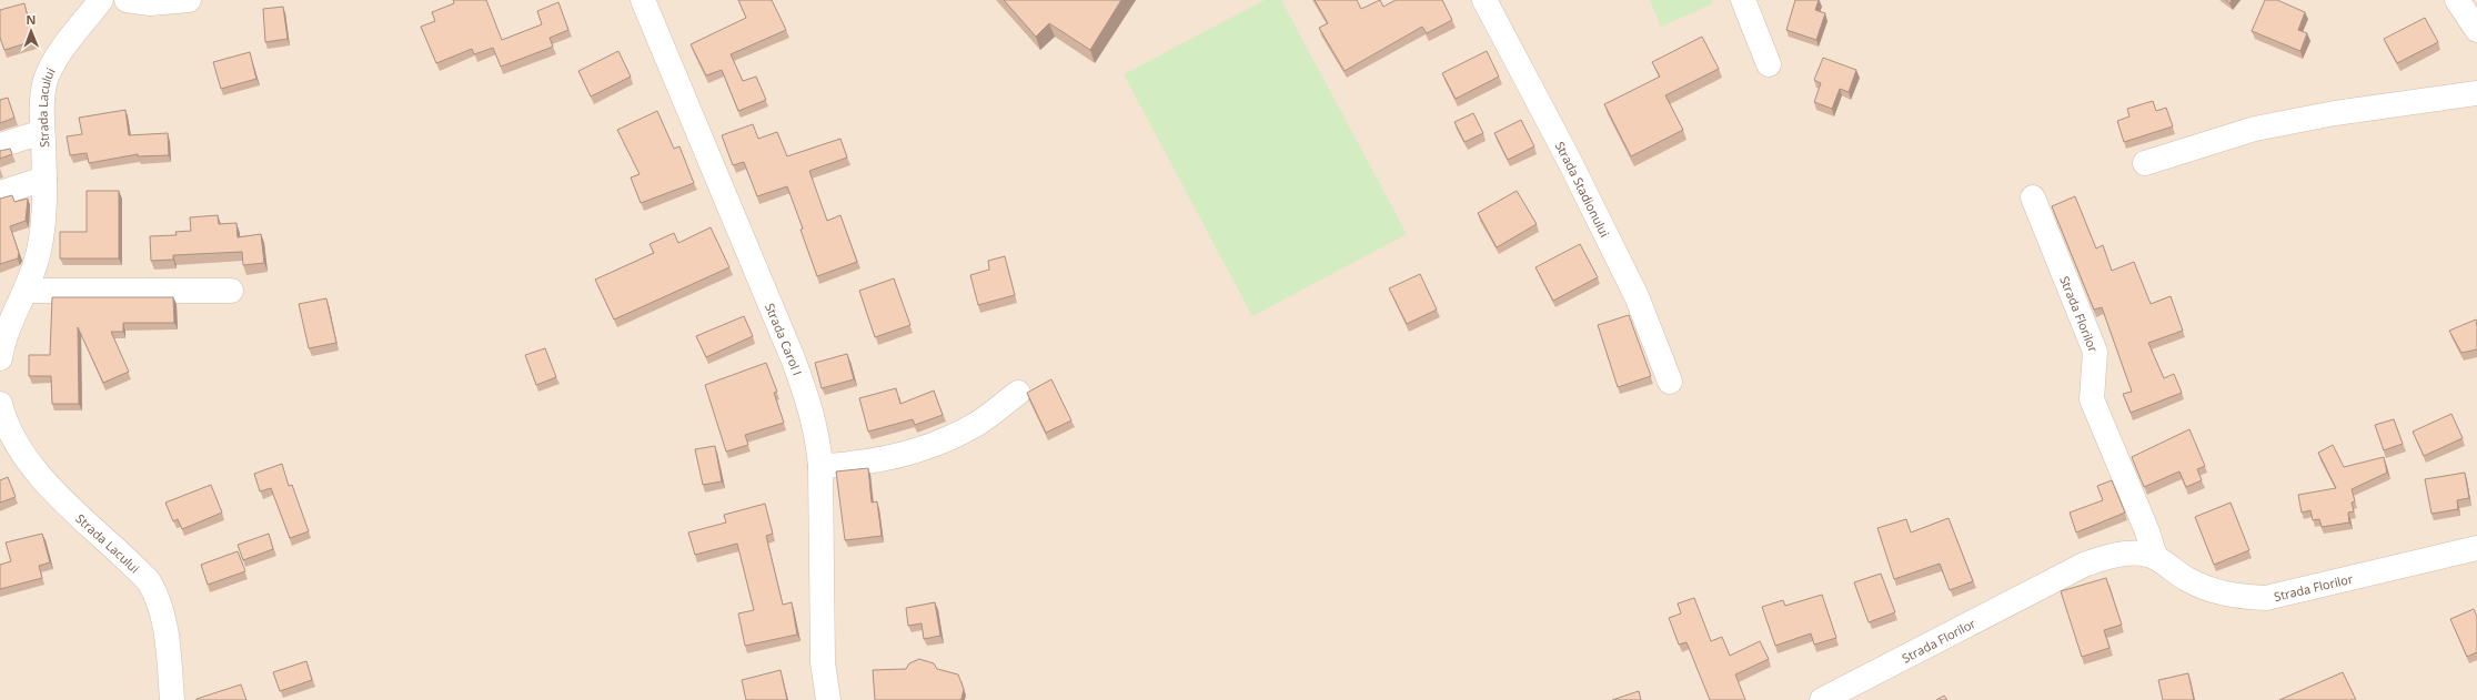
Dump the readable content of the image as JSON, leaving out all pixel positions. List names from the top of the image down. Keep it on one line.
{"streets":{"street":["Strada Lacului","Strada Stadionului","Strada Florilor","Strada Carol I"]},"north":"top"}
